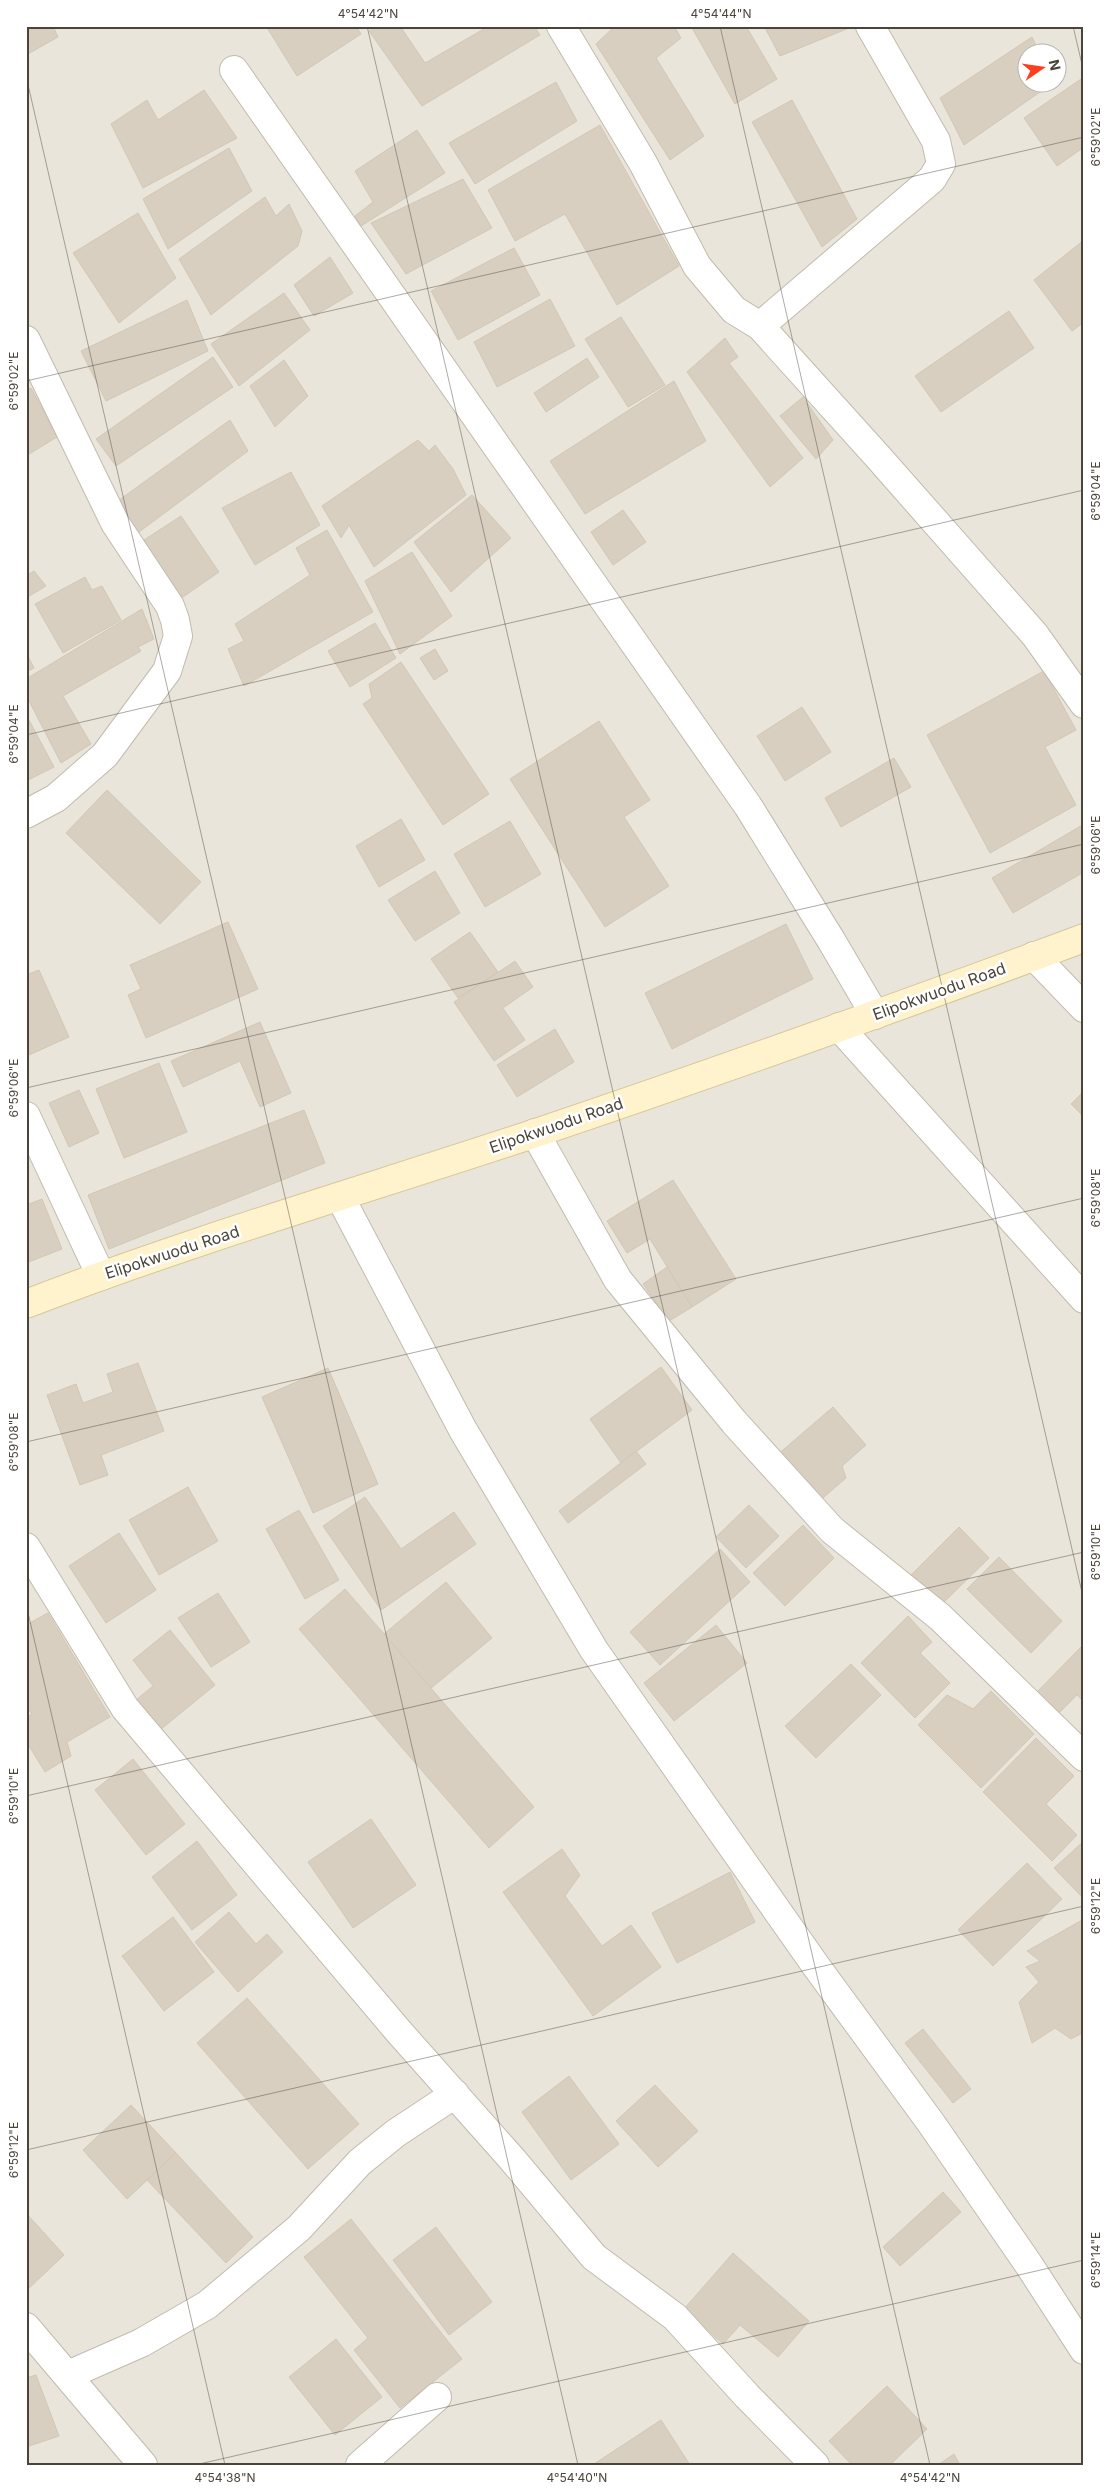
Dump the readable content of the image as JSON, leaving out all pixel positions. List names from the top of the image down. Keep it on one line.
{"streets":{"street":["Elipokwuodu Road"]},"north":"right","coordinates":["4°54'42\"N","4°54'44\"N","6°59'02\"E","6°59'04\"E","6°59'06\"E","6°59'08\"E","6°59'10\"E","6°59'12\"E","6°59'14\"E","4°54'38\"N","4°54'40\"N"]}
